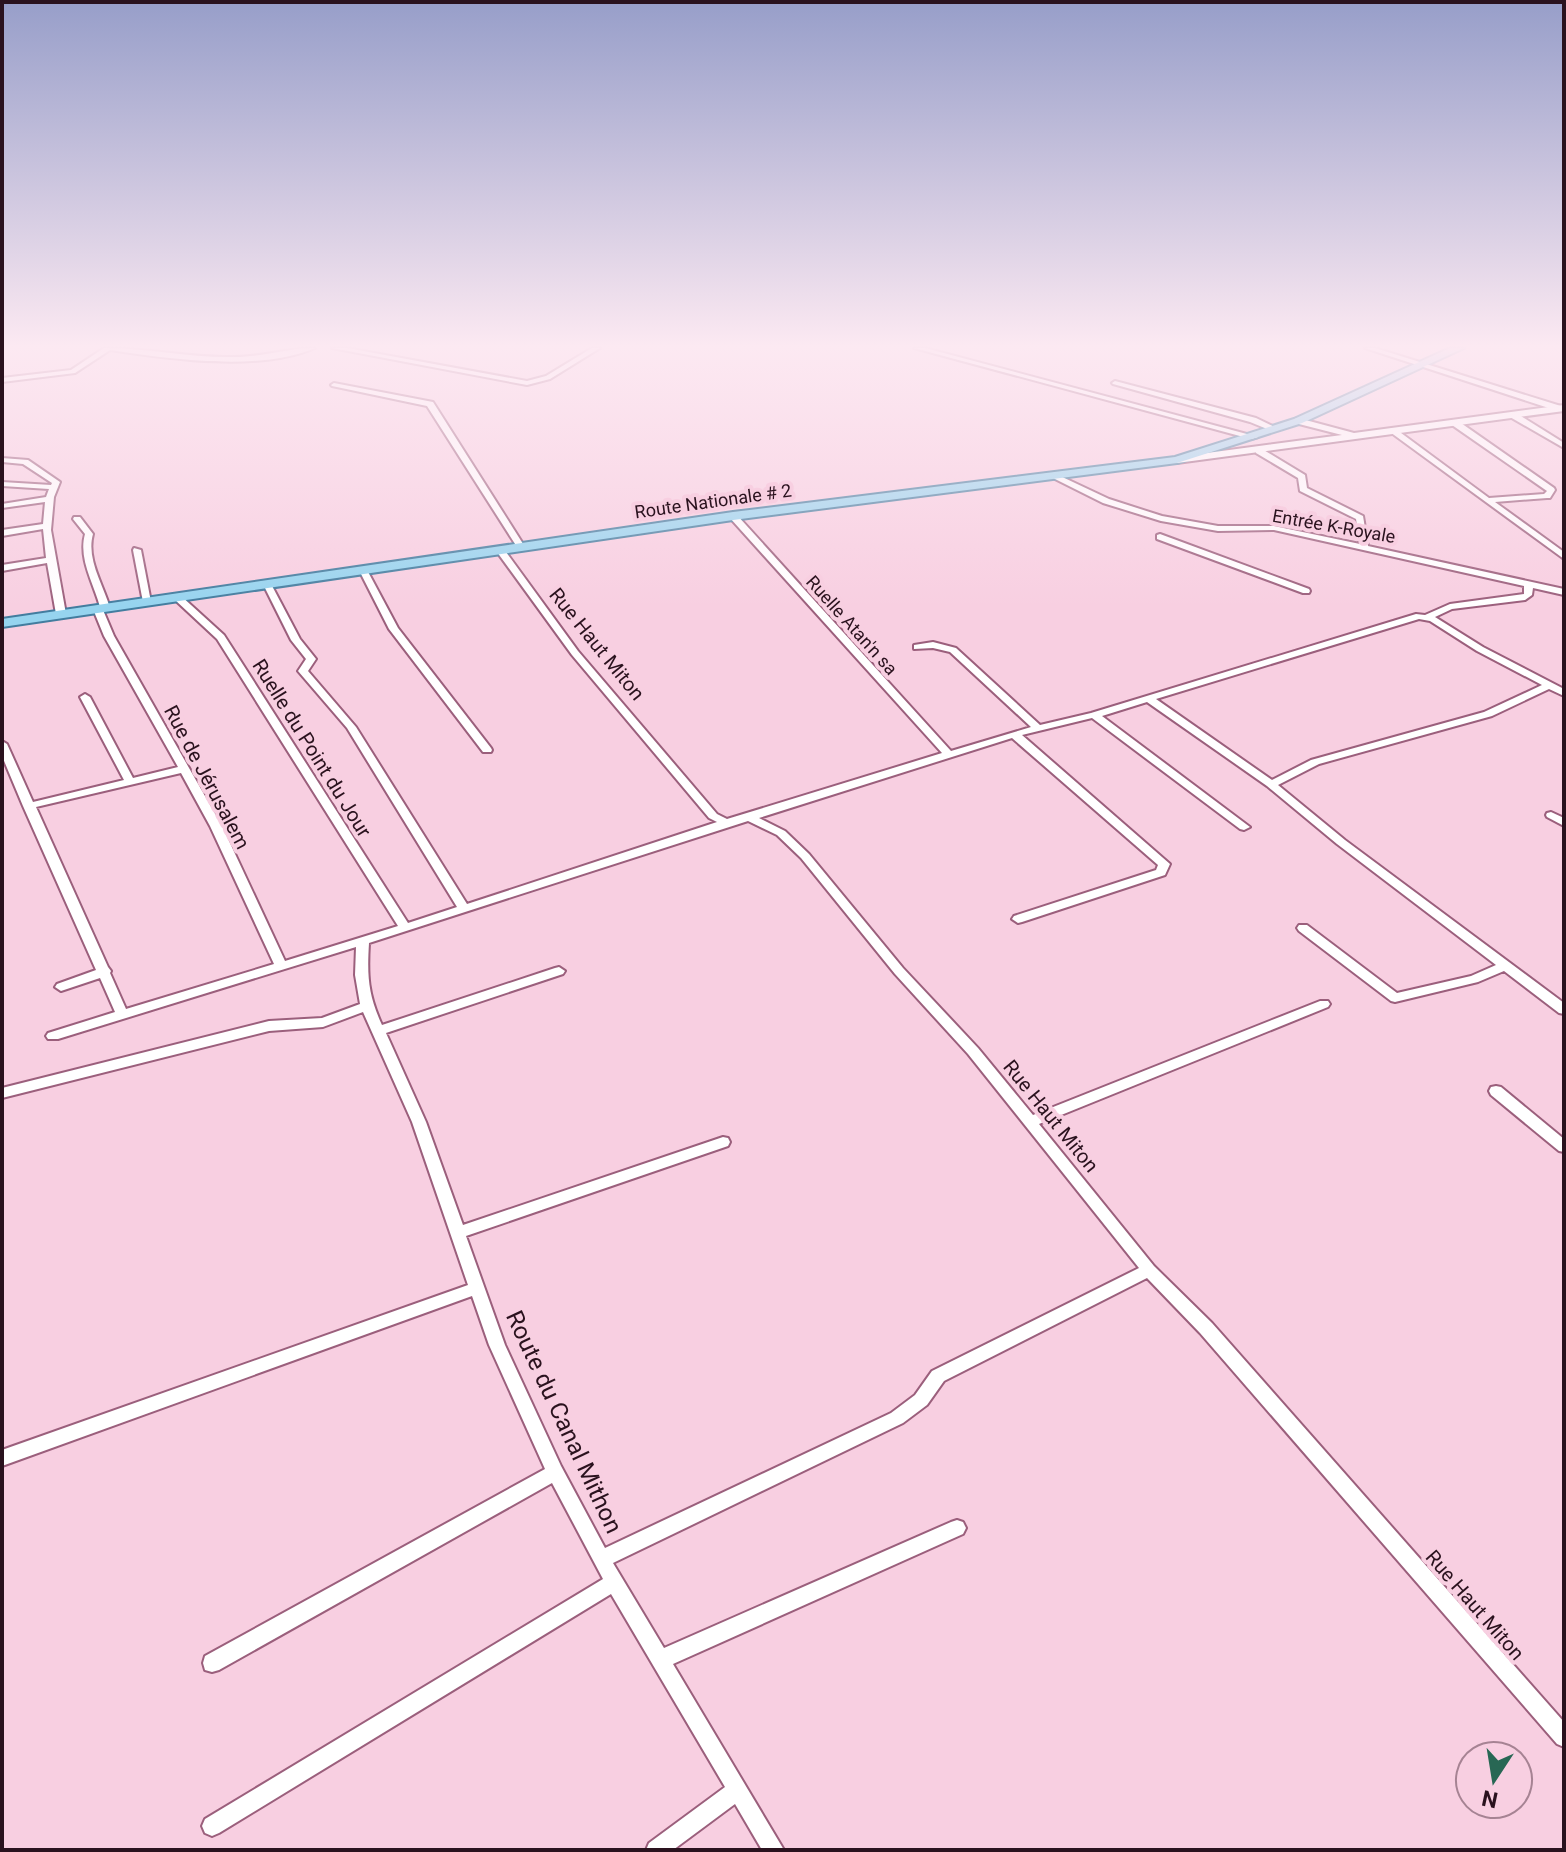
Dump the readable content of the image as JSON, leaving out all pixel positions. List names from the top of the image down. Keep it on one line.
{"streets":{"main road":["Route Nationale # 2"],"street":["Entrée K-Royale","Ruelle Atan'n sa","Rue Haut Miton","Ruelle du Point du Jour","Rue de Jérusalem","Route du Canal Mithon"]},"crossings":[["Route Nationale # 2","Entrée K-Royale"],["Route Nationale # 2","Ruelle Atan'n sa"],["Route Nationale # 2","Rue Haut Miton"],["Route Nationale # 2","Ruelle du Point du Jour"],["Route Nationale # 2","Rue de Jérusalem"]],"north":"bottom"}
